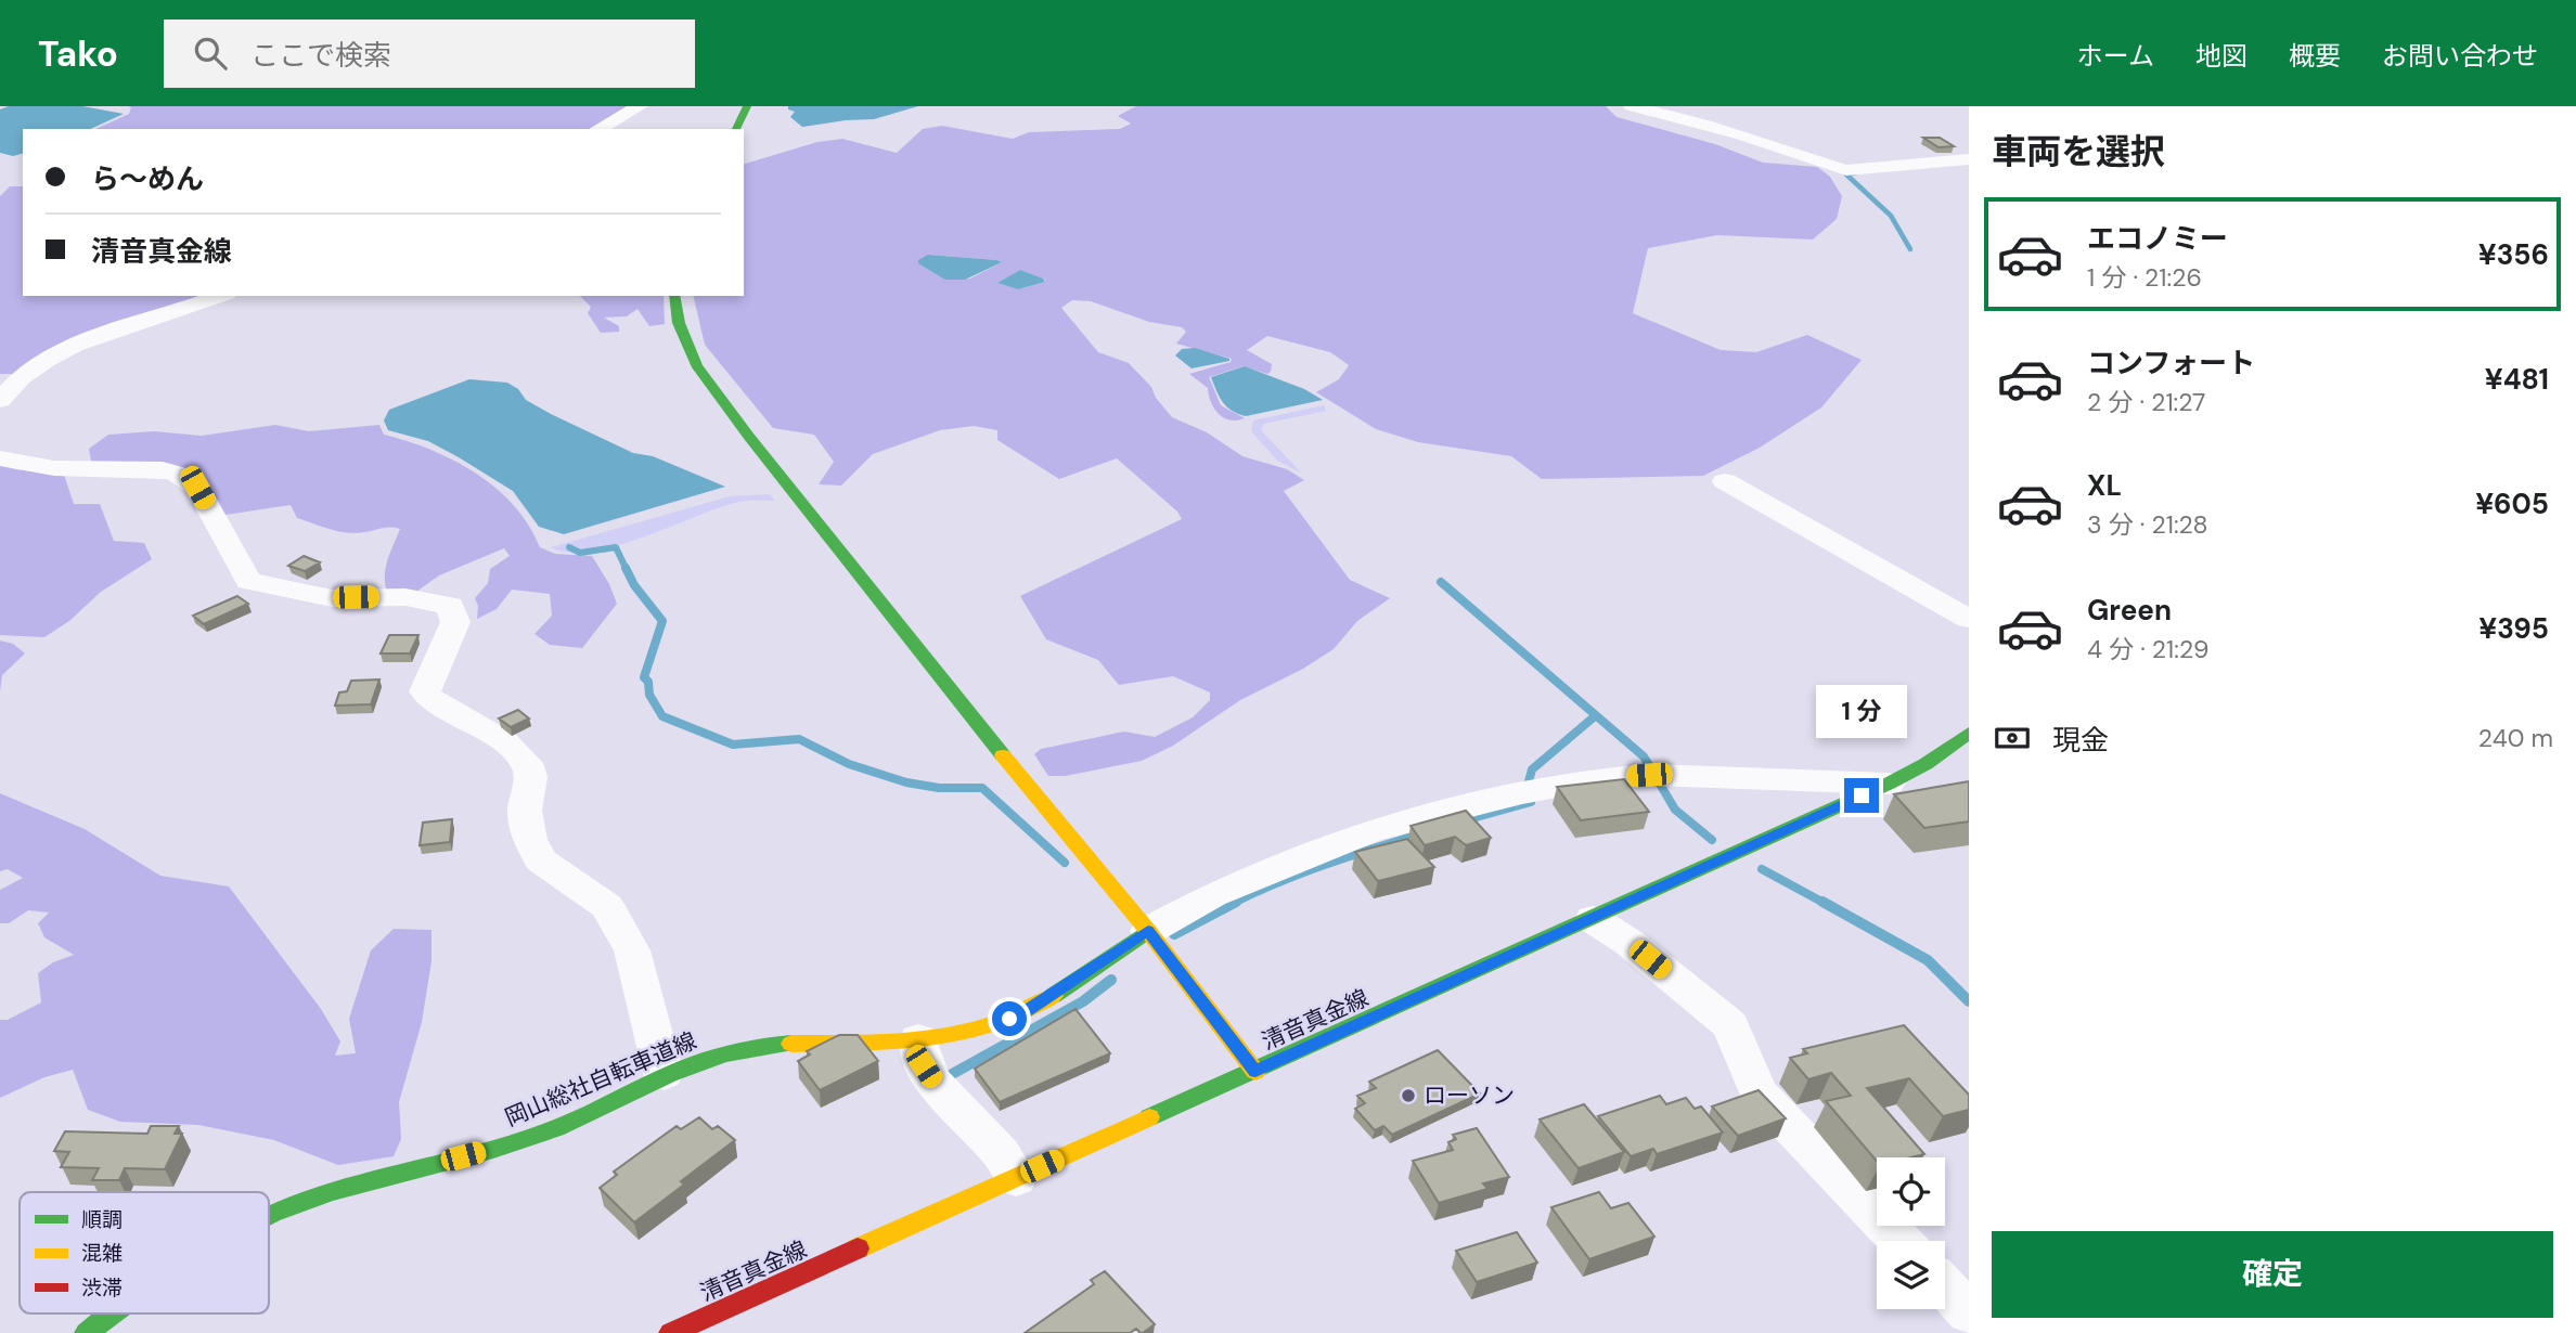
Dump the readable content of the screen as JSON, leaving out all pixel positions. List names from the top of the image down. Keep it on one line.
{"streets":{"main road":["清音真金線","岡山総社自転車道線"]},"places":["ローソン"],"legend":["順調","混雑","渋滞"],"page":{"header":"Tako","search":"ここで検索","nav":["ホーム","地図","概要","お問い合わせ"],"heading":"車両を選択","banner":["ら～めん","清音真金線"],"list":[{"name":"エコノミー","note":"1 分 · 21:26","value":"¥356"},{"name":"コンフォート","note":"2 分 · 21:27","value":"¥481"},{"name":"XL","note":"3 分 · 21:28","value":"¥605"},{"name":"Green","note":"4 分 · 21:29","value":"¥395"}],"bubble":"1 分","pay":["現金","240 m"],"buttons":"確定"}}
